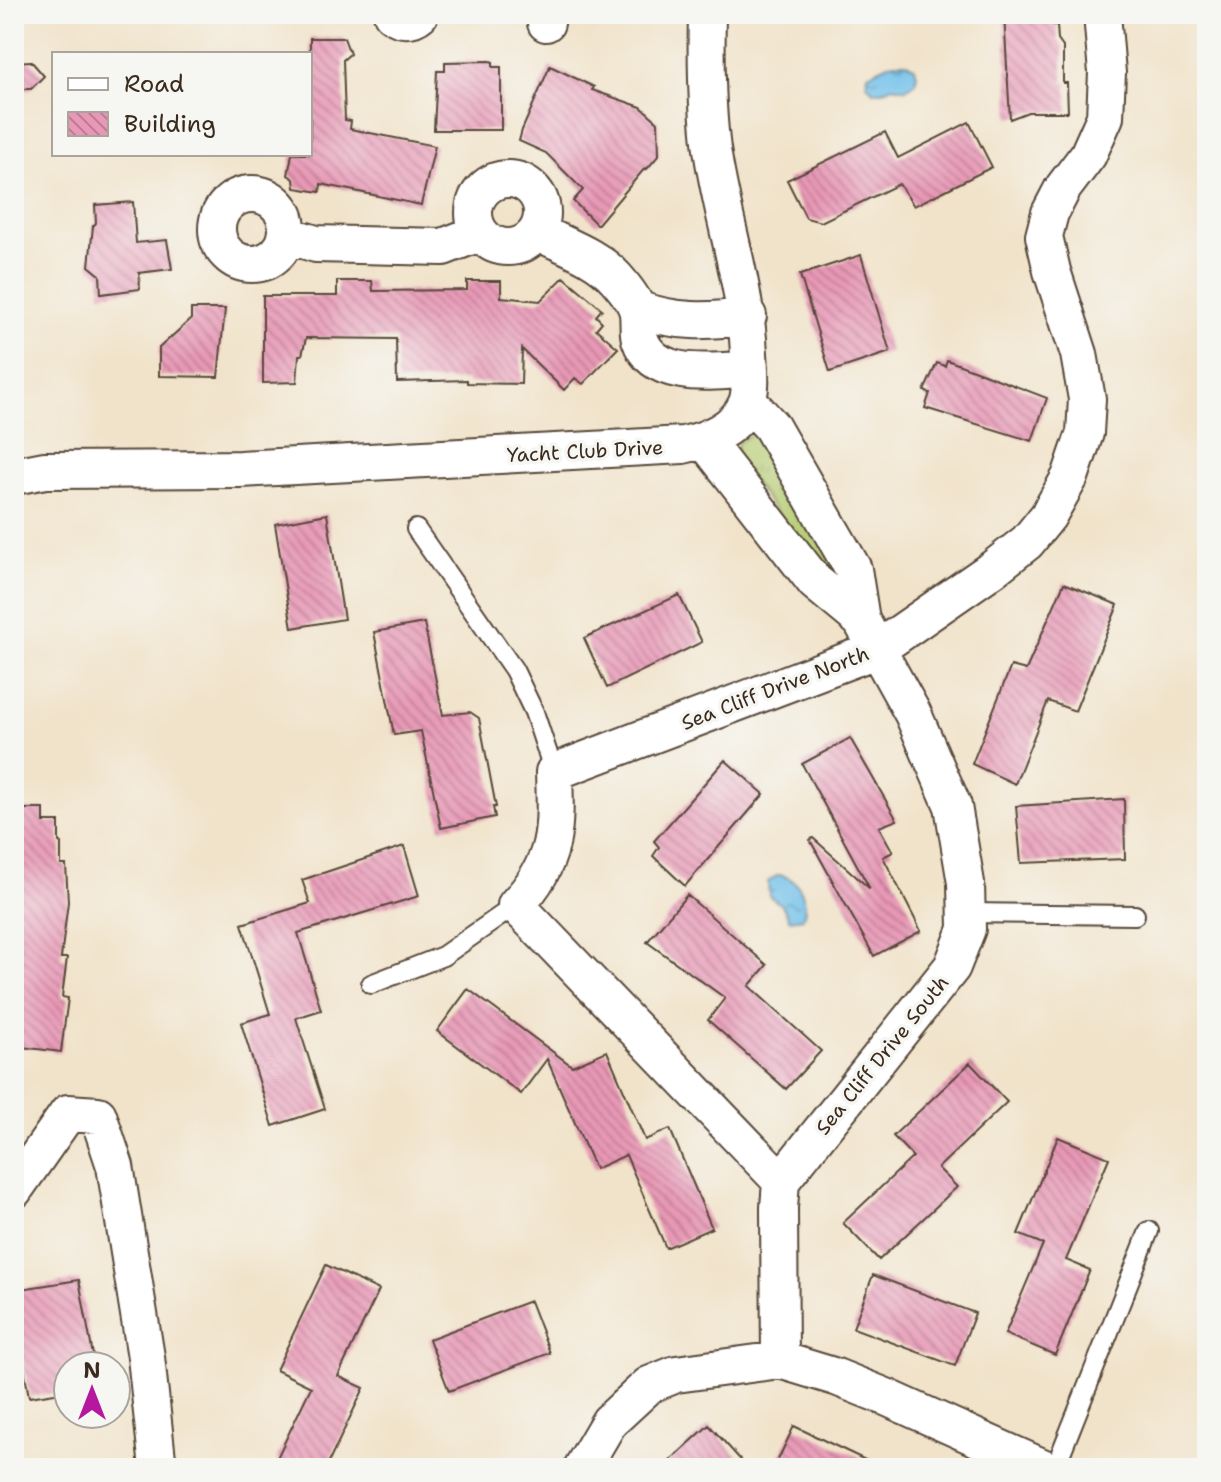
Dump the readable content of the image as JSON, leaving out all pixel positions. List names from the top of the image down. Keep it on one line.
{"streets":{"street":["Yacht Club Drive","Sea Cliff Drive North","Sea Cliff Drive South"]},"crossings":[["Yacht Club Drive","Sea Cliff Drive North"],["Sea Cliff Drive North","Sea Cliff Drive South"]],"legend":["Road","Building"],"north":"top"}
